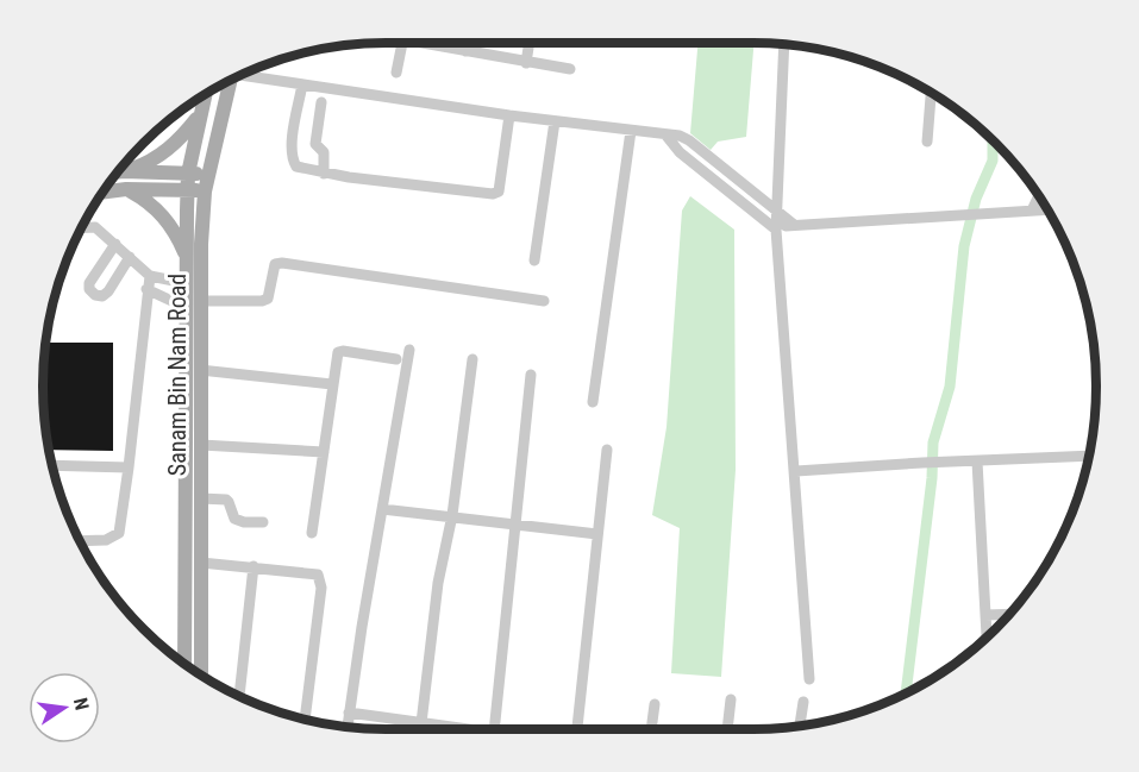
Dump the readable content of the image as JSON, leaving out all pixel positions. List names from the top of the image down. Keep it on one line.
{"streets":{"main road":["Sanam Bin Nam Road"]},"north":"right"}
